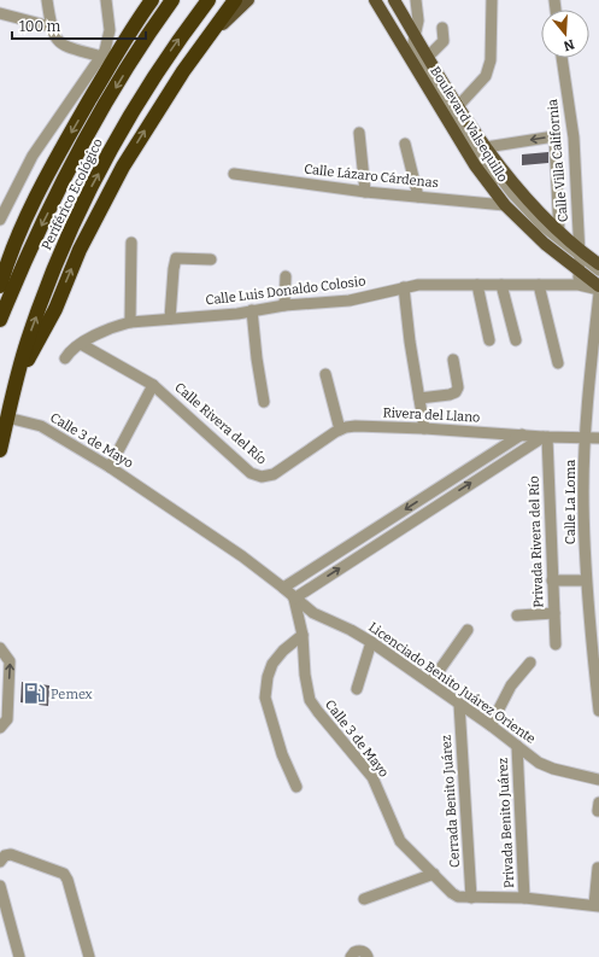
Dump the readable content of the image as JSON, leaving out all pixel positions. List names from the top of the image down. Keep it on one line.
{"streets":{"highway":["Periférico Ecológico"],"main road":["Boulevard Valsequillo"],"street":["Calle Villa California","Calle Lázaro Cárdenas","Calle Luis Donaldo Colosio","Rivera del Llano","Calle Rivera del Río","Calle 3 de Mayo","Calle La Loma","Privada Rivera del Río","Licenciado Benito Juárez Oriente","Cerrada Benito Juárez","Privada Benito Juárez"]},"crossings":[["Boulevard Valsequillo","Calle Villa California"],["Boulevard Valsequillo","Calle Lázaro Cárdenas"],["Periférico Ecológico","Calle 3 de Mayo"],["Calle Luis Donaldo Colosio","Calle Rivera del Río"],["Rivera del Llano","Calle Rivera del Río"],["Calle 3 de Mayo","Licenciado Benito Juárez Oriente"],["Calle 3 de Mayo","Cerrada Benito Juárez"],["Calle 3 de Mayo","Privada Benito Juárez"],["Licenciado Benito Juárez Oriente","Cerrada Benito Juárez"],["Licenciado Benito Juárez Oriente","Privada Benito Juárez"]],"places":{"fuel station":["Pemex"]},"scale_bar":"100 m","north":"bottom"}
